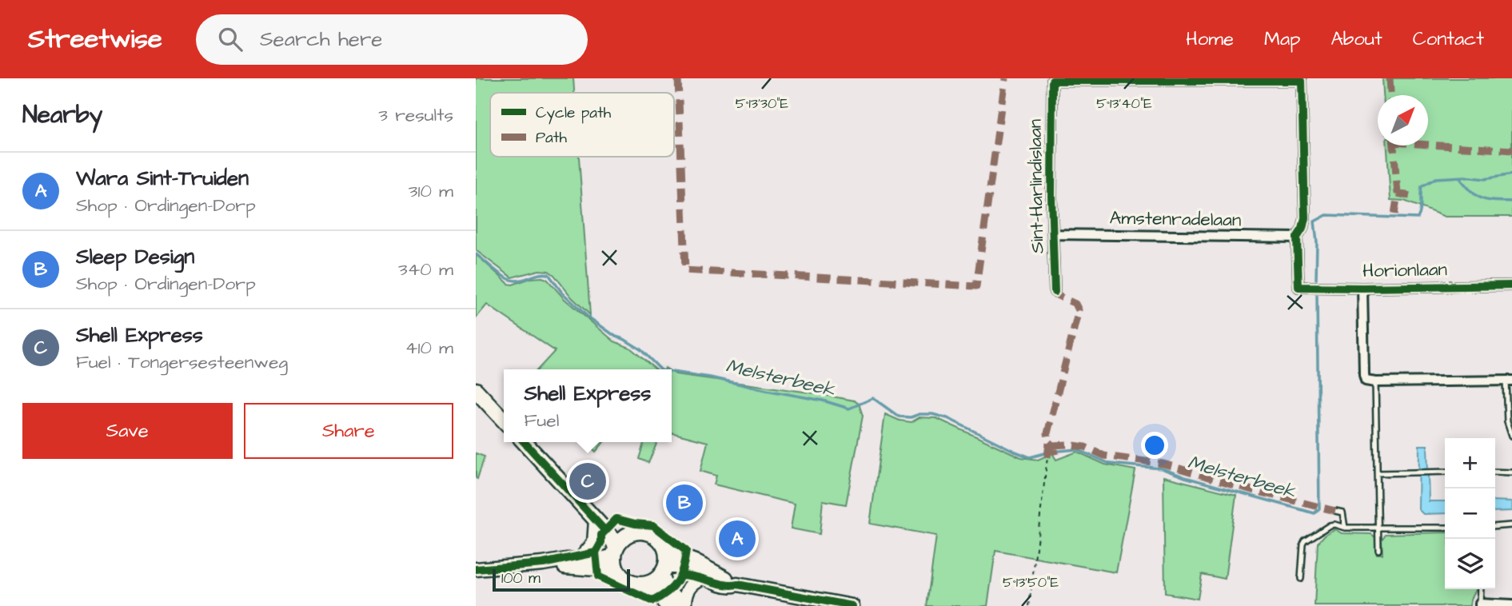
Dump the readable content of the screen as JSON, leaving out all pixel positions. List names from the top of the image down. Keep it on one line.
{"streets":{"street":["Sint-Harlindislaan","Amstenradelaan","Horionlaan"]},"crossings":[["Sint-Harlindislaan","Amstenradelaan"],["Sint-Harlindislaan","Horionlaan"],["Amstenradelaan","Horionlaan"]],"water":["Melsterbeek"],"legend":["Cycle path","Path"],"scale_bar":"100 m","north":"top right","page":{"header":"Streetwise","search":"Search here","nav":["Home","Map","About","Contact"],"heading":["Nearby","3 results"],"list":[{"mark":"A","name":"Wara Sint-Truiden","note":"Shop · Ordingen-Dorp","value":"310 m"},{"mark":"B","name":"Sleep Design","note":"Shop · Ordingen-Dorp","value":"340 m"},{"mark":"C","name":"Shell Express","note":"Fuel · Tongersesteenweg","value":"410 m"}],"popup":["Shell Express","Fuel"],"buttons":["Save","Share"],"map_buttons":["+","−"],"pins":["C","B","A"],"scale":"100 m"},"coordinates":["5°13'30\"E","5°13'40\"E","5°13'50\"E"]}
